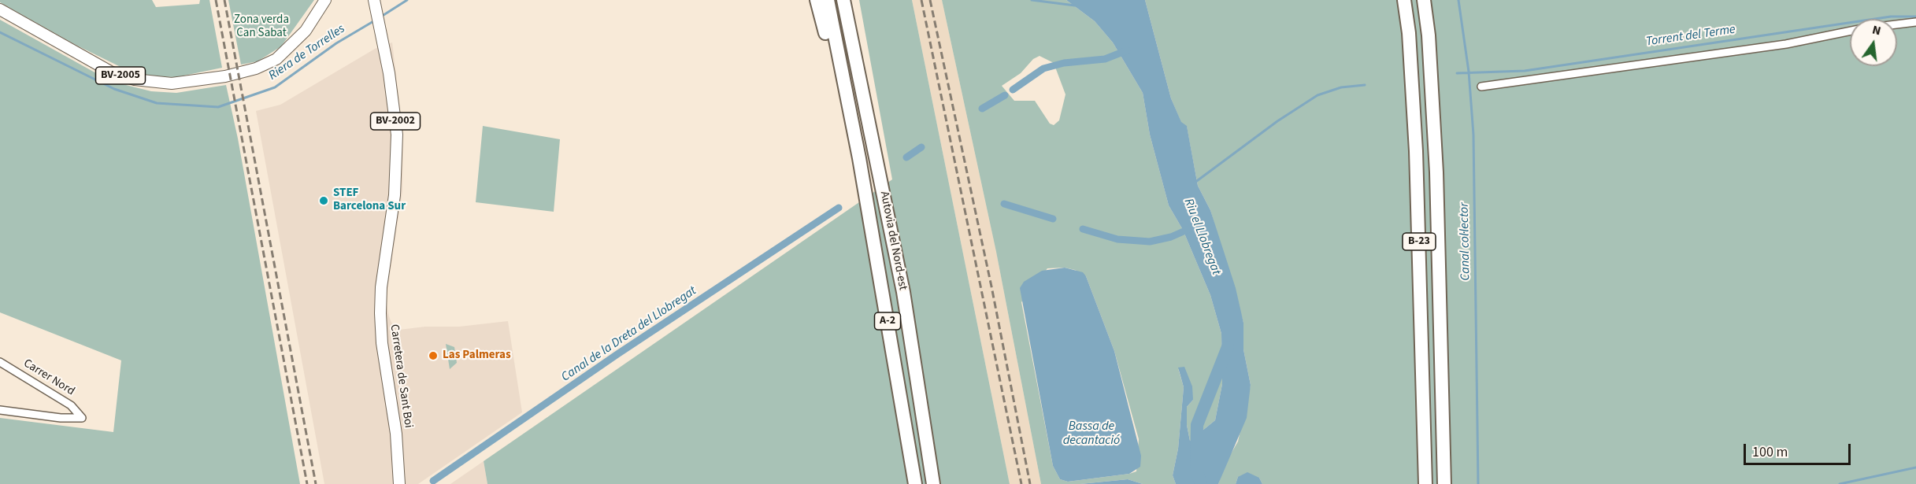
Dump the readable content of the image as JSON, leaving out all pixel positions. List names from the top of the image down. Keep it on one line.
{"streets":{"highway":["Autovia del Nord-est","B-23","A-2"],"main road":["BV-2005","BV-2002","Carretera de Sant Boi"],"street":["Carrer Nord"]},"water":["Torrent del Terme","Riera de Torrelles","Riu el Llobregat","Canal col·lector","Canal de la Dreta del Llobregat","Bassa de decantació"],"parks":["Zona verda Can Sabat"],"places":["STEF Barcelona Sur","Las Palmeras"],"scale_bar":"100 m","north":"top"}
